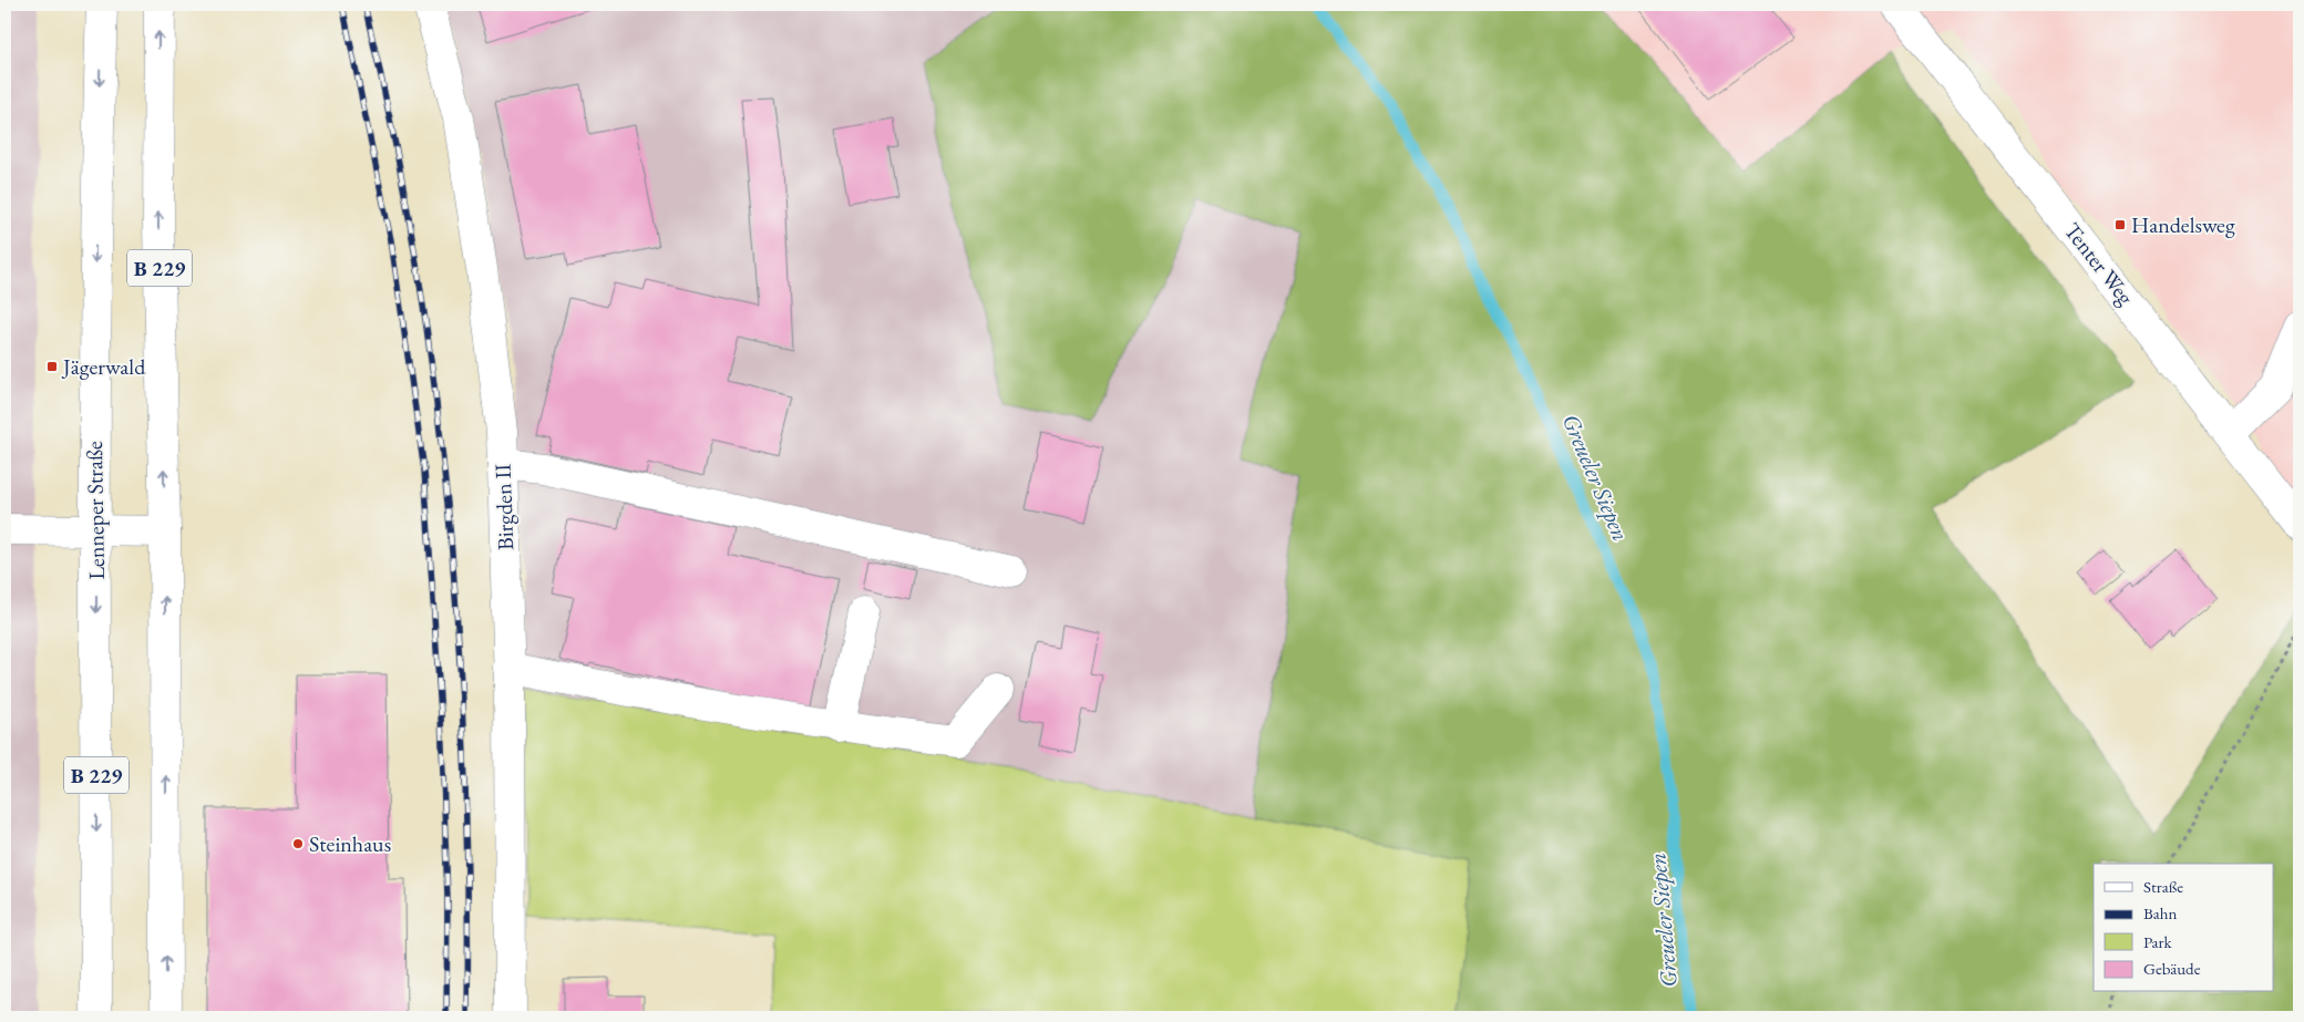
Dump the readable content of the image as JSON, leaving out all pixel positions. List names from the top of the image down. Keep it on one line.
{"streets":{"main road":["Tenter Weg","B 229","Birgden II","Lenneper Straße"]},"water":["Greueler Siepen"],"places":{"transit":["Handelsweg","Jägerwald"],"other":["Steinhaus"]},"legend":["Straße","Bahn","Park","Gebäude"]}
